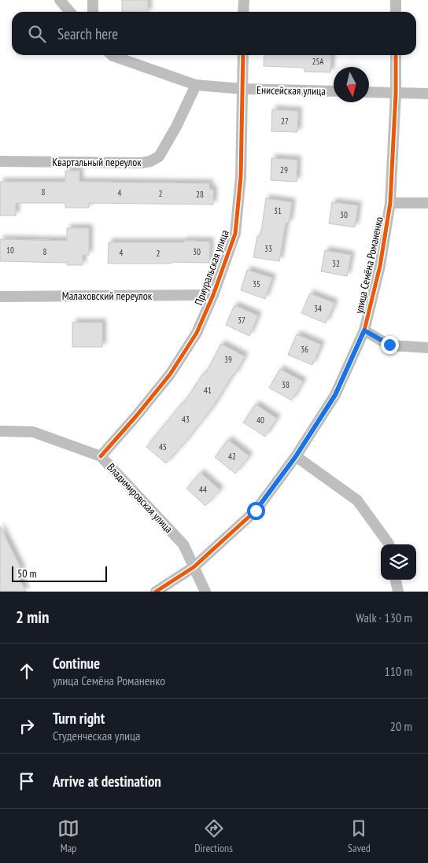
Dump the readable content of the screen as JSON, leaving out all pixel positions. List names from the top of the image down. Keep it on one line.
{"streets":{"street":["Енисейская улица","Квартальный переулок","улица Семёна Романенко","Приуральская улица","Малаховский переулок","Владимировская улица"]},"crossings":[["Енисейская улица","Квартальный переулок"],["Енисейская улица","Приуральская улица"],["улица Семёна Романенко","Владимировская улица"],["Приуральская улица","Малаховский переулок"],["Приуральская улица","Владимировская улица"]],"house_numbers":["25А","27","29","8","4","2","28","31","30","33","10","8","30","4","2","32","35","34","37","36","39","38","41","43","40","45","42","44"],"scale_bar":"50 m","north":"bottom","page":{"search":"Search here","scale":"50 m","heading":["2 min","Walk · 130 m"],"list":[["Continue","улица Семёна Романенко","110 m"],["Turn right","Студенческая улица","20 m"],"Arrive at destination"],"nav":["Map","Directions","Saved"]}}
